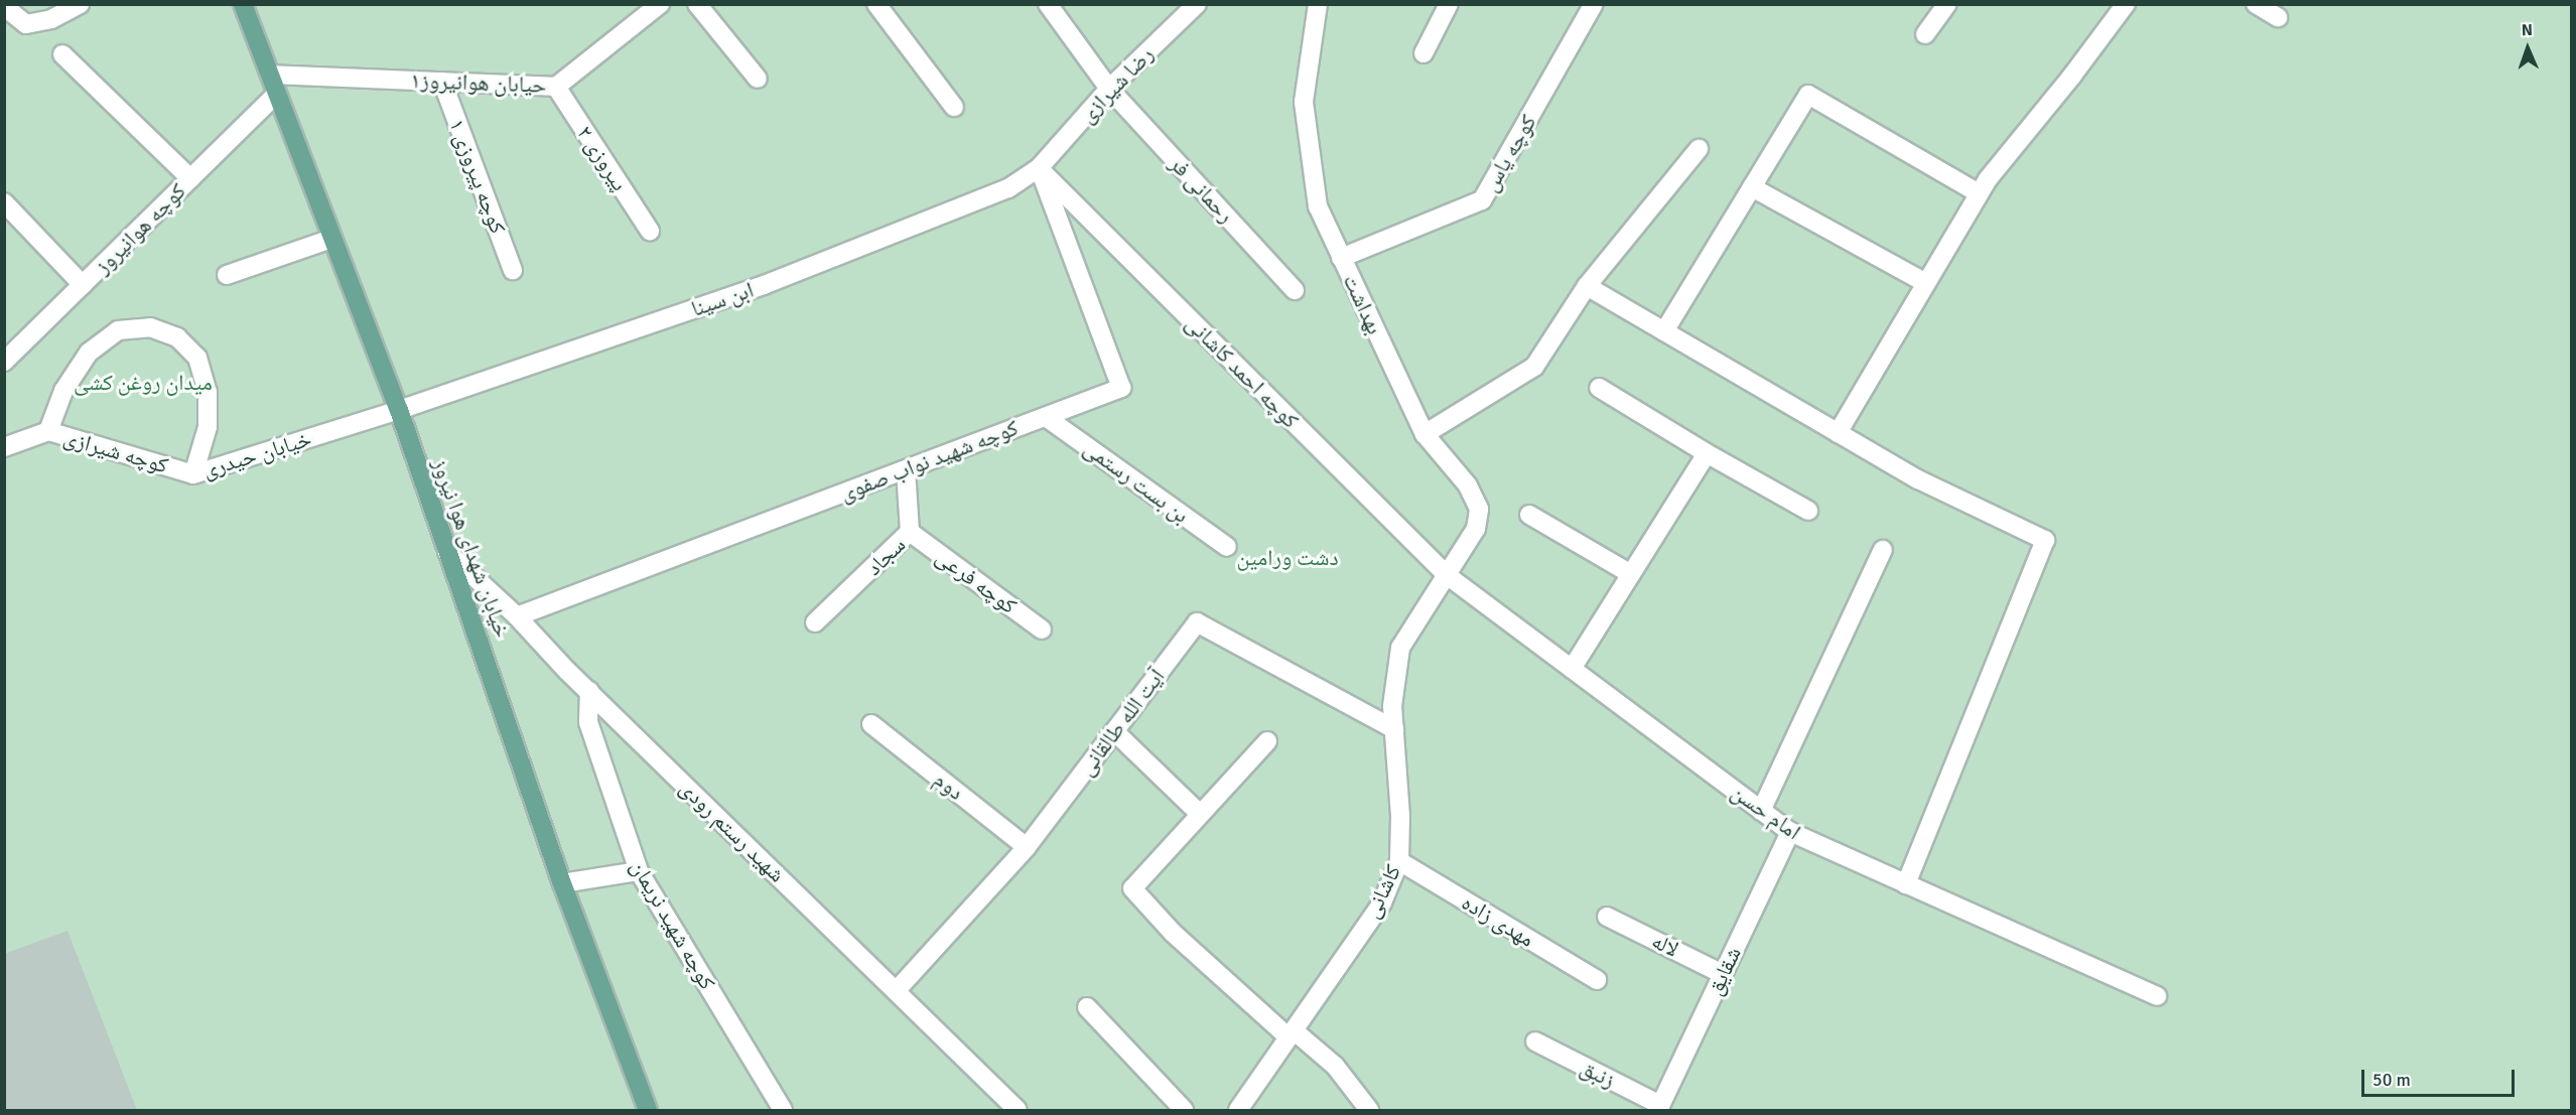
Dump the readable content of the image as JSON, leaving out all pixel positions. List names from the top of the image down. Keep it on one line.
{"streets":{"main road":["خیابان شهدای هوا نیروز"],"street":["حیابان هوانیروز۱","رضا شیرازی","کوچه یاس","پیروزی ۲","کوچه پیروزی ۱","رحمانی فر","کوچه هوانیروز","ابن سینا","بهداشت","کوچه احمد کاشانی","کوچه شیرازی","خیابان حیدری","کوچه شهید نواب صفوی","بن بست رستمی","سجاد","کوچه فرعی","آیت الله طالقانی","دوم","امام حسن","شهید رستم رودی","کاشانی","مهدی زاده","کوچه شهید نریمان","لاله","شقایق","زنبق"]},"crossings":[["حیابان هوانیروز۱","پیروزی ۲"],["حیابان هوانیروز۱","کوچه پیروزی ۱"],["حیابان هوانیروز۱","خیابان شهدای هوا نیروز"],["رضا شیرازی","رحمانی فر"],["رضا شیرازی","ابن سینا"],["رضا شیرازی","کوچه احمد کاشانی"],["رضا شیرازی","کوچه شهید نواب صفوی"],["کوچه یاس","بهداشت"],["کوچه هوانیروز","خیابان شهدای هوا نیروز"],["ابن سینا","کوچه احمد کاشانی"],["ابن سینا","خیابان حیدری"],["ابن سینا","کوچه شهید نواب صفوی"],["ابن سینا","خیابان شهدای هوا نیروز"],["بهداشت","کوچه احمد کاشانی"],["بهداشت","امام حسن"],["بهداشت","کاشانی"],["کوچه احمد کاشانی","کوچه شهید نواب صفوی"],["کوچه احمد کاشانی","امام حسن"],["کوچه احمد کاشانی","کاشانی"],["کوچه شیرازی","خیابان حیدری"],["خیابان حیدری","خیابان شهدای هوا نیروز"],["کوچه شهید نواب صفوی","بن بست رستمی"],["کوچه شهید نواب صفوی","سجاد"],["کوچه شهید نواب صفوی","شهید رستم رودی"],["خیابان شهدای هوا نیروز","شهید رستم رودی"],["سجاد","کوچه فرعی"],["آیت الله طالقانی","دوم"],["آیت الله طالقانی","شهید رستم رودی"],["آیت الله طالقانی","کاشانی"],["امام حسن","کاشانی"],["امام حسن","شقایق"],["شهید رستم رودی","کوچه شهید نریمان"],["کاشانی","مهدی زاده"],["لاله","شقایق"],["شقایق","زنبق"]],"parks":["میدان روغن کشی","دشت ورامین"],"scale_bar":"50 m","north":"top"}
